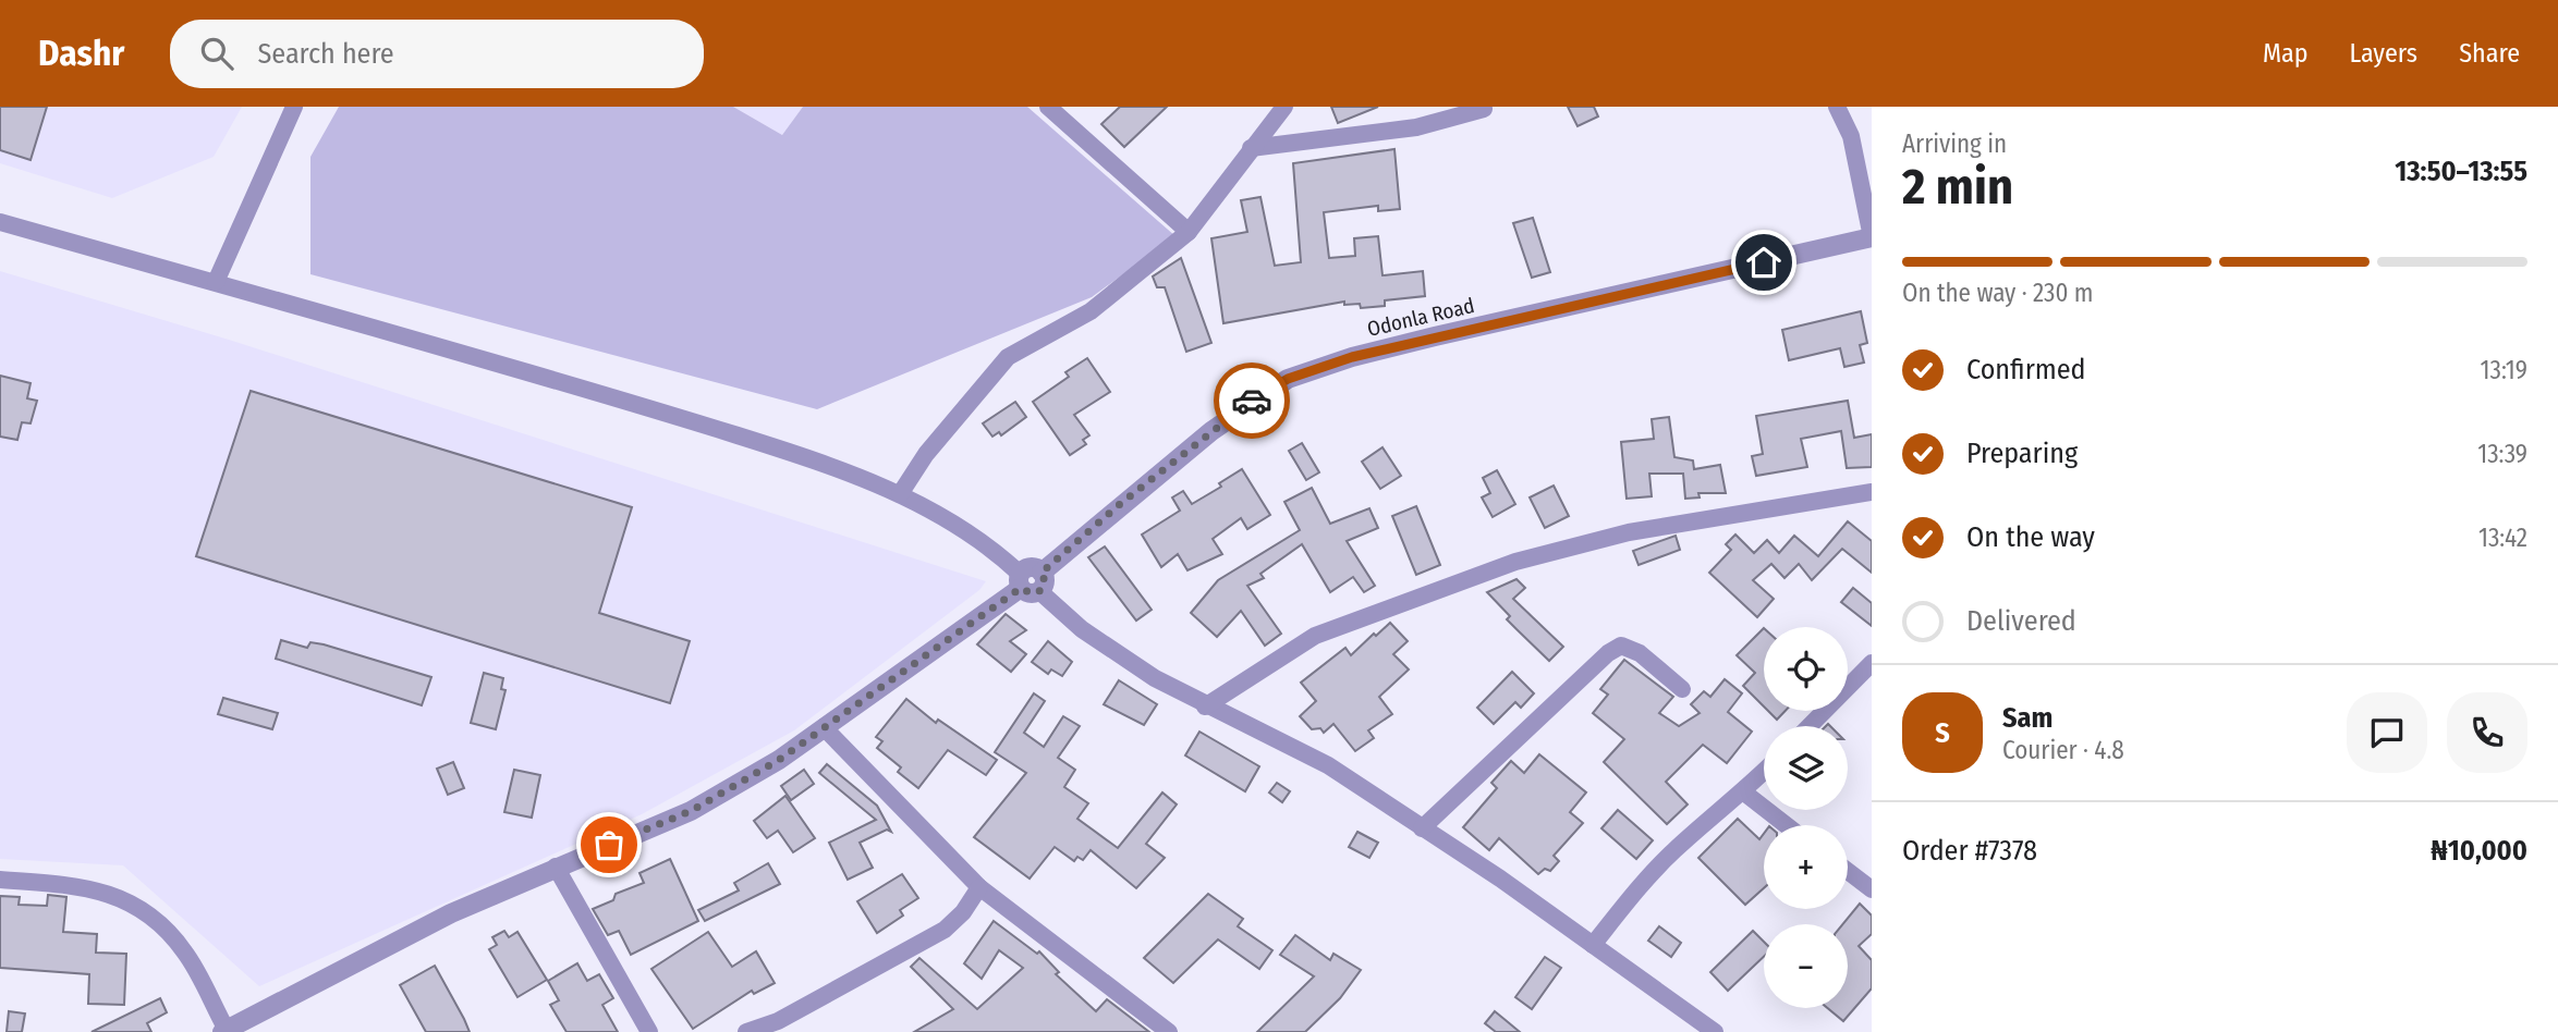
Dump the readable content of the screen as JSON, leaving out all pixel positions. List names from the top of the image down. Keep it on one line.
{"streets":{"street":["Odonla Road"]},"page":{"header":"Dashr","search":"Search here","nav":["Map","Layers","Share"],"heading":["2 min","Arriving in","13:50–13:55"],"panel":["Sam","Courier · 4.8","Order #7378","₦10,000"],"bar":"On the way · 230 m","list":[["Confirmed","13:19"],["Preparing","13:39"],["On the way","13:42"],"Delivered"],"map_buttons":["+","−"],"round":"S"}}
